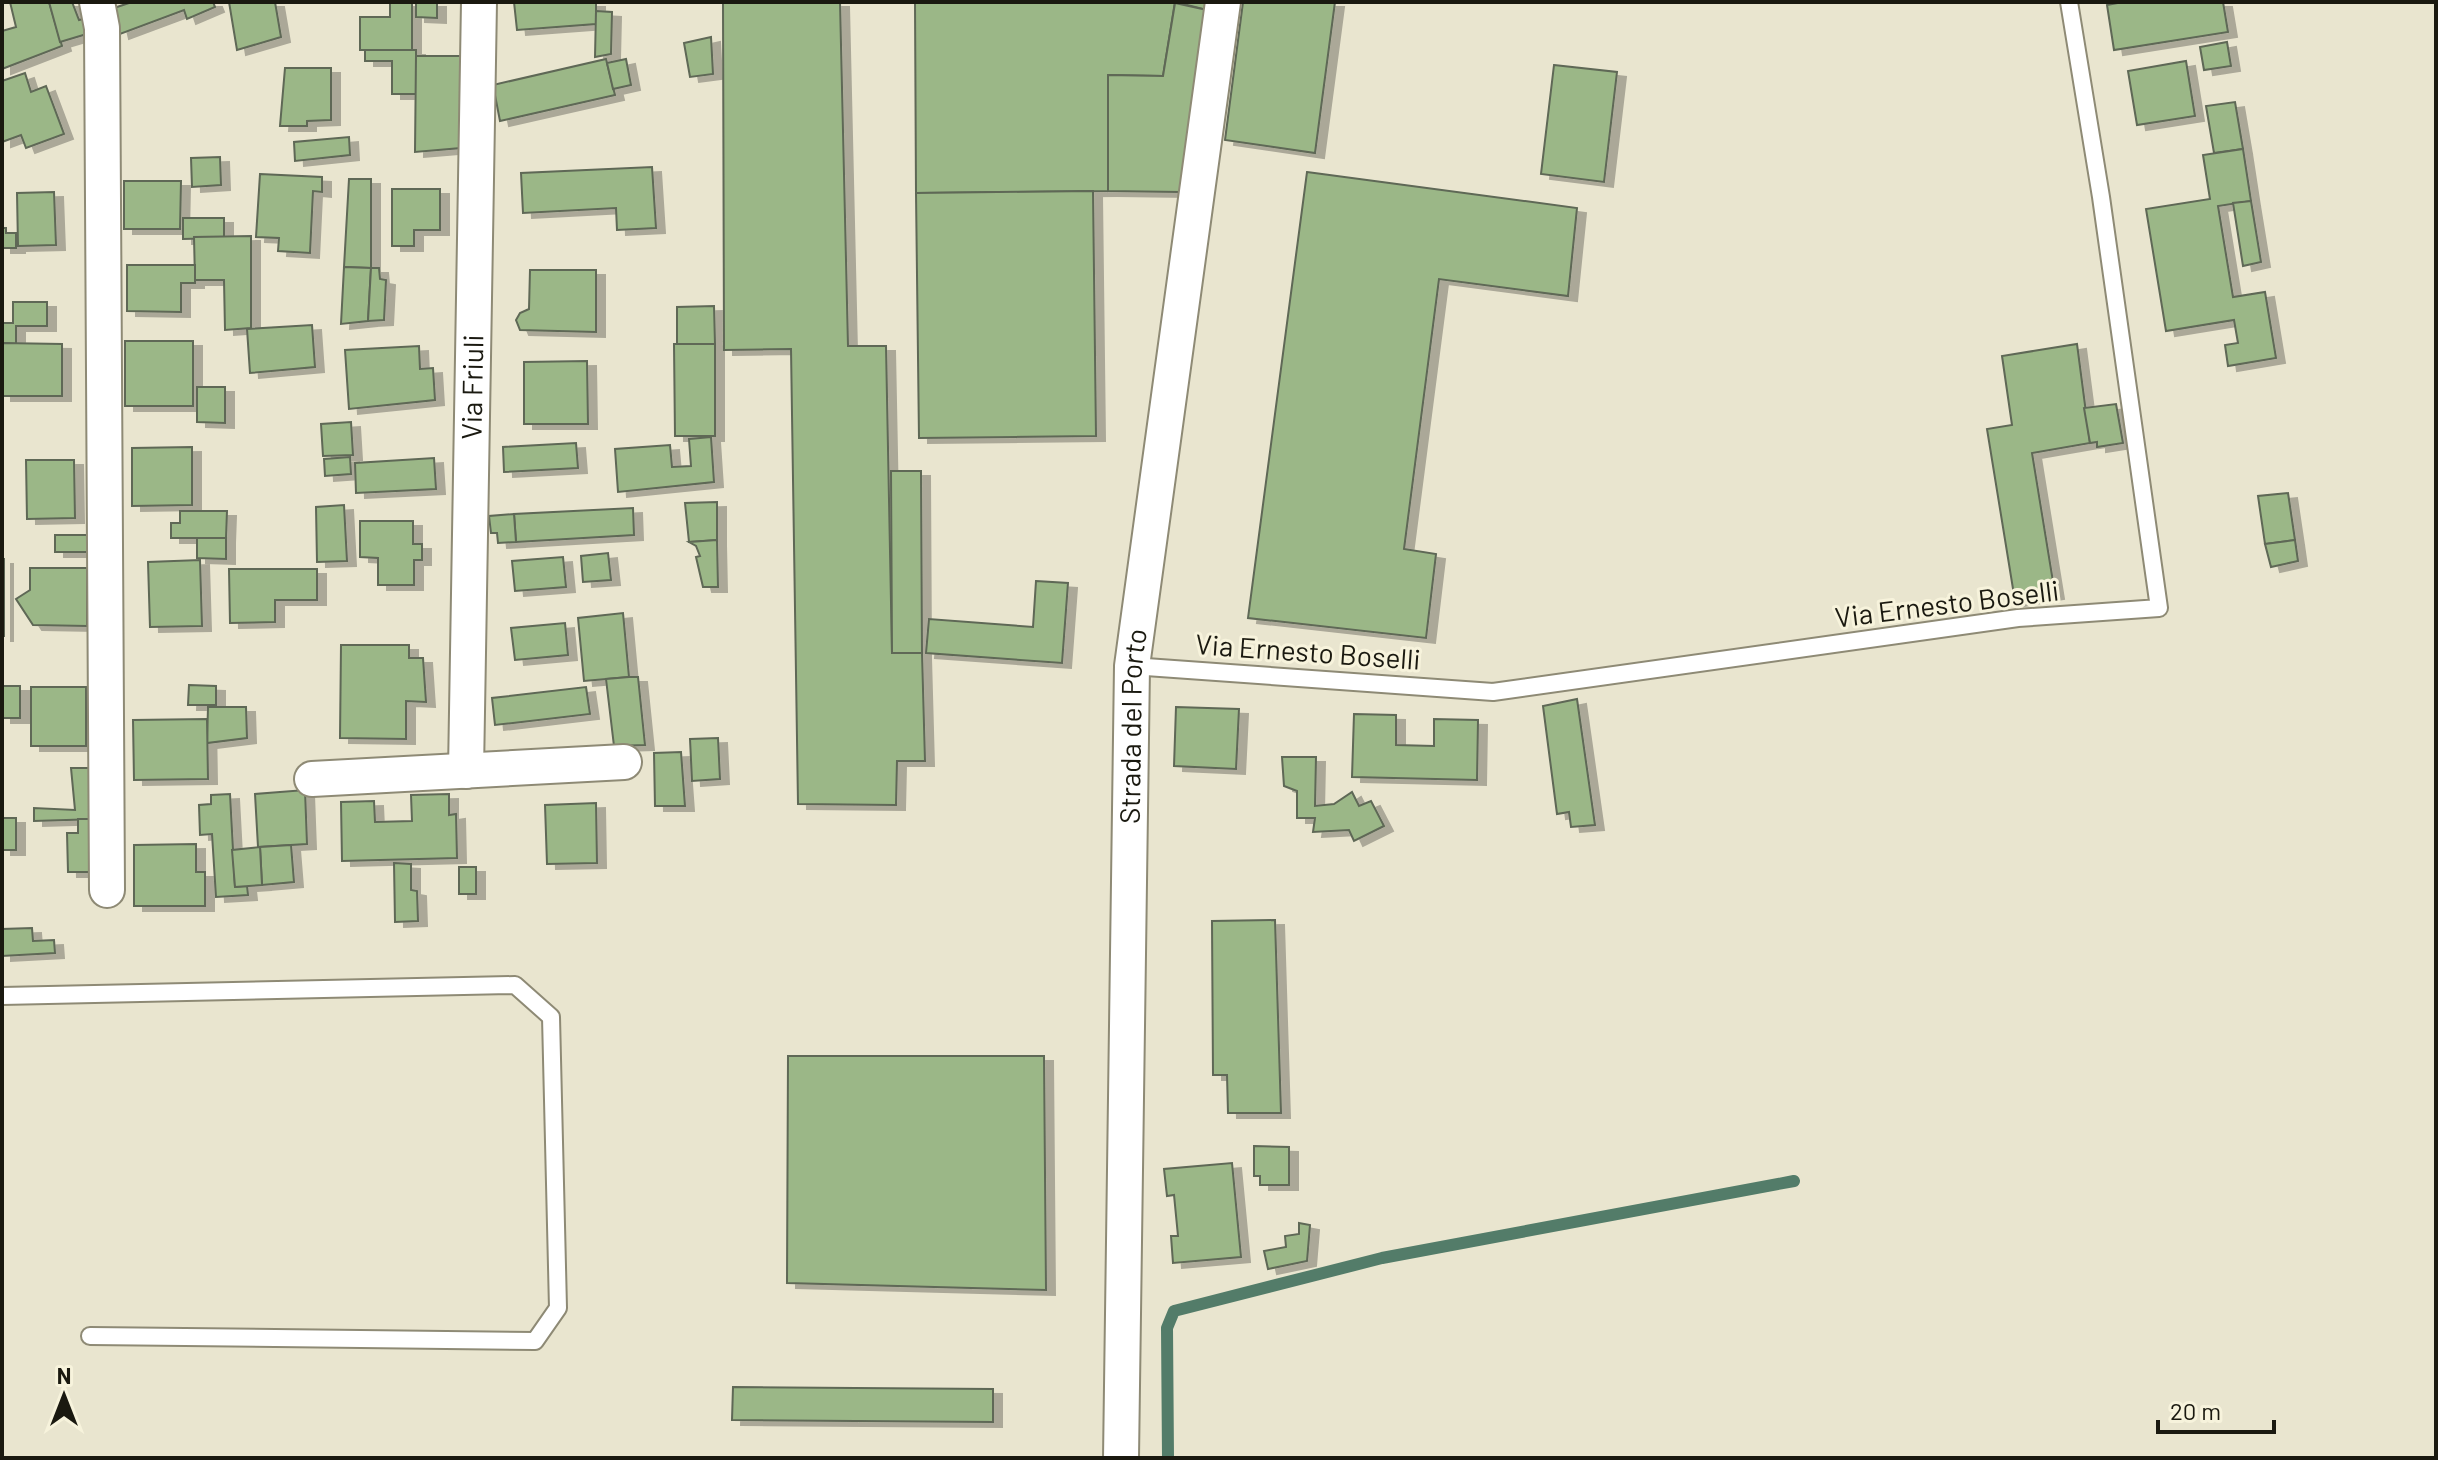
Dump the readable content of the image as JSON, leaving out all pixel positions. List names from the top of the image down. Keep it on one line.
{"streets":{"street":["Via Friuli","Strada del Porto"],"lane":["Via Ernesto Boselli"]},"crossings":[["Via Ernesto Boselli","Strada del Porto"]],"scale_bar":"20 m","north":"top"}
